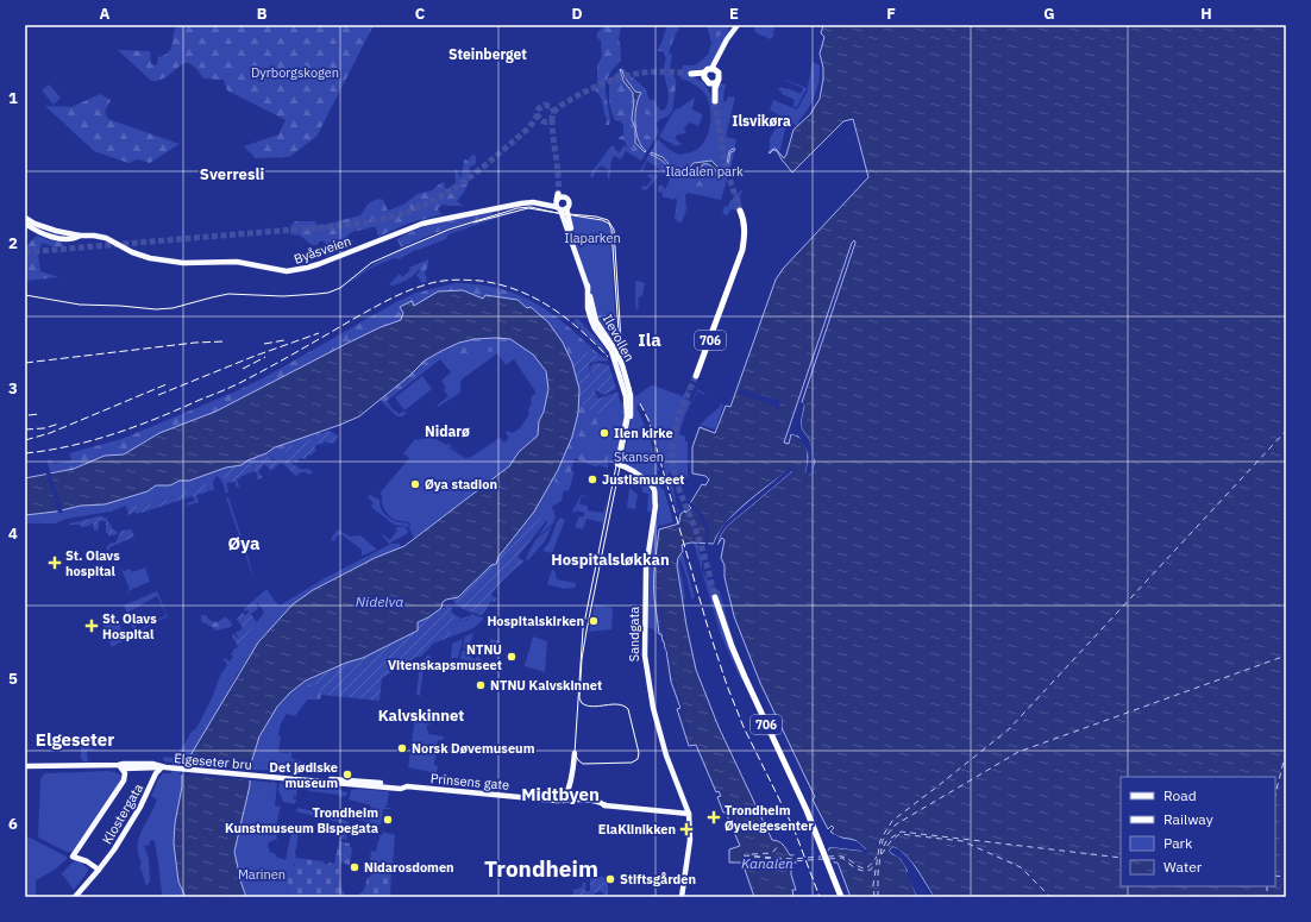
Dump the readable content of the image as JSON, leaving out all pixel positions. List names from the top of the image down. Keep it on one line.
{"streets":{"highway":["706"],"main road":["Byåsveien","Ilevollen","Sandgata","Elgeseter bru","Prinsens gate","Klostergata"]},"crossings":[["Byåsveien","Ilevollen"],["Ilevollen","Sandgata"],["Sandgata","Prinsens gate"],["Elgeseter bru","Prinsens gate"],["Elgeseter bru","Klostergata"]],"districts":["Steinberget","Ilsvikøra","Sverresli","Ila","Nidarø","Øya","Hospitalsløkkan","Kalvskinnet","Elgeseter","Midtbyen","Trondheim"],"water":["Nidelva","Kanalen"],"parks":["Dyrborgskogen","Iladalen park","Ilaparken","Skansen","Marinen"],"places":{"other":["Ilen kirke","Justismuseet","Øya stadion","Hospitalskirken","NTNU Vitenskapsmuseet","NTNU Kalvskinnet","Norsk Døvemuseum","Det jødiske museum","Trondheim Kunstmuseum Bispegata","Nidarosdomen","Stiftsgården"],"health":["St. Olavs hospital","St. Olavs Hospital","Trondheim Øyelegesenter","ElaKlinikken"]},"legend":["Road","Railway","Park","Water"],"grid":{"columns":["A","B","C","D","E","F","G","H"],"rows":["1","2","3","4","5","6"]}}
